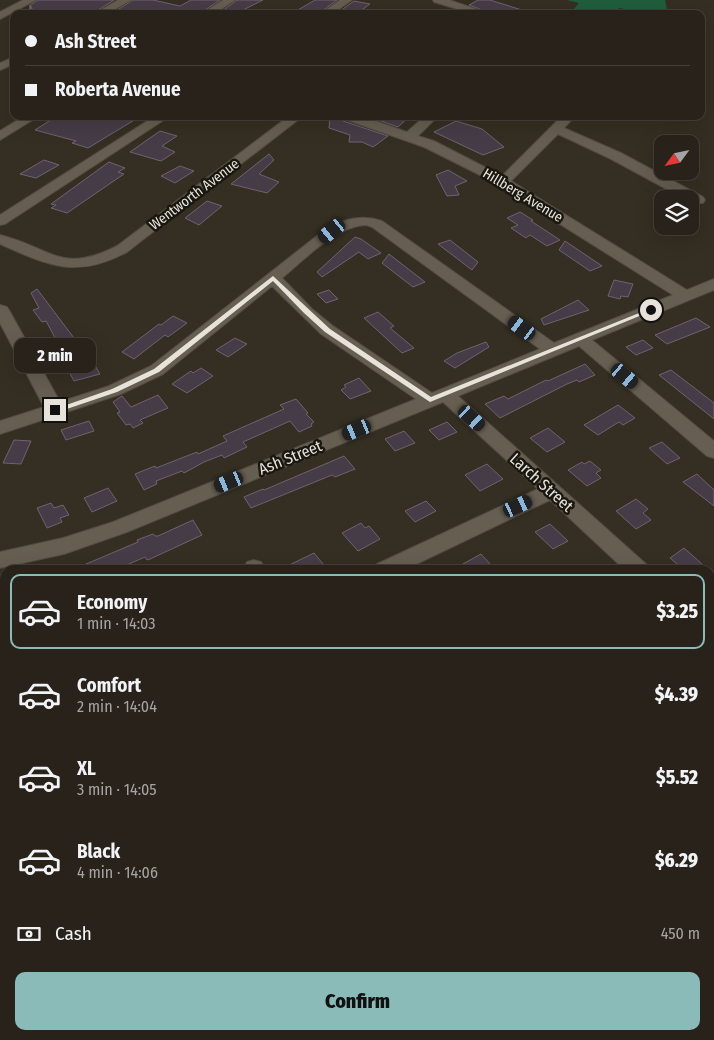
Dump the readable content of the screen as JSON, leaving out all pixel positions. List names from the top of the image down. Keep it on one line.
{"streets":{"street":["Wentworth Avenue","Hillberg Avenue","Ash Street","Larch Street"]},"crossings":[["Hillberg Avenue","Ash Street"],["Ash Street","Larch Street"]],"north":"bottom left","page":{"banner":["Ash Street","Roberta Avenue"],"bubble":"2 min","list":[{"name":"Economy","note":"1 min · 14:03","value":"$3.25"},{"name":"Comfort","note":"2 min · 14:04","value":"$4.39"},{"name":"XL","note":"3 min · 14:05","value":"$5.52"},{"name":"Black","note":"4 min · 14:06","value":"$6.29"}],"pay":["Cash","450 m"],"buttons":"Confirm"}}
